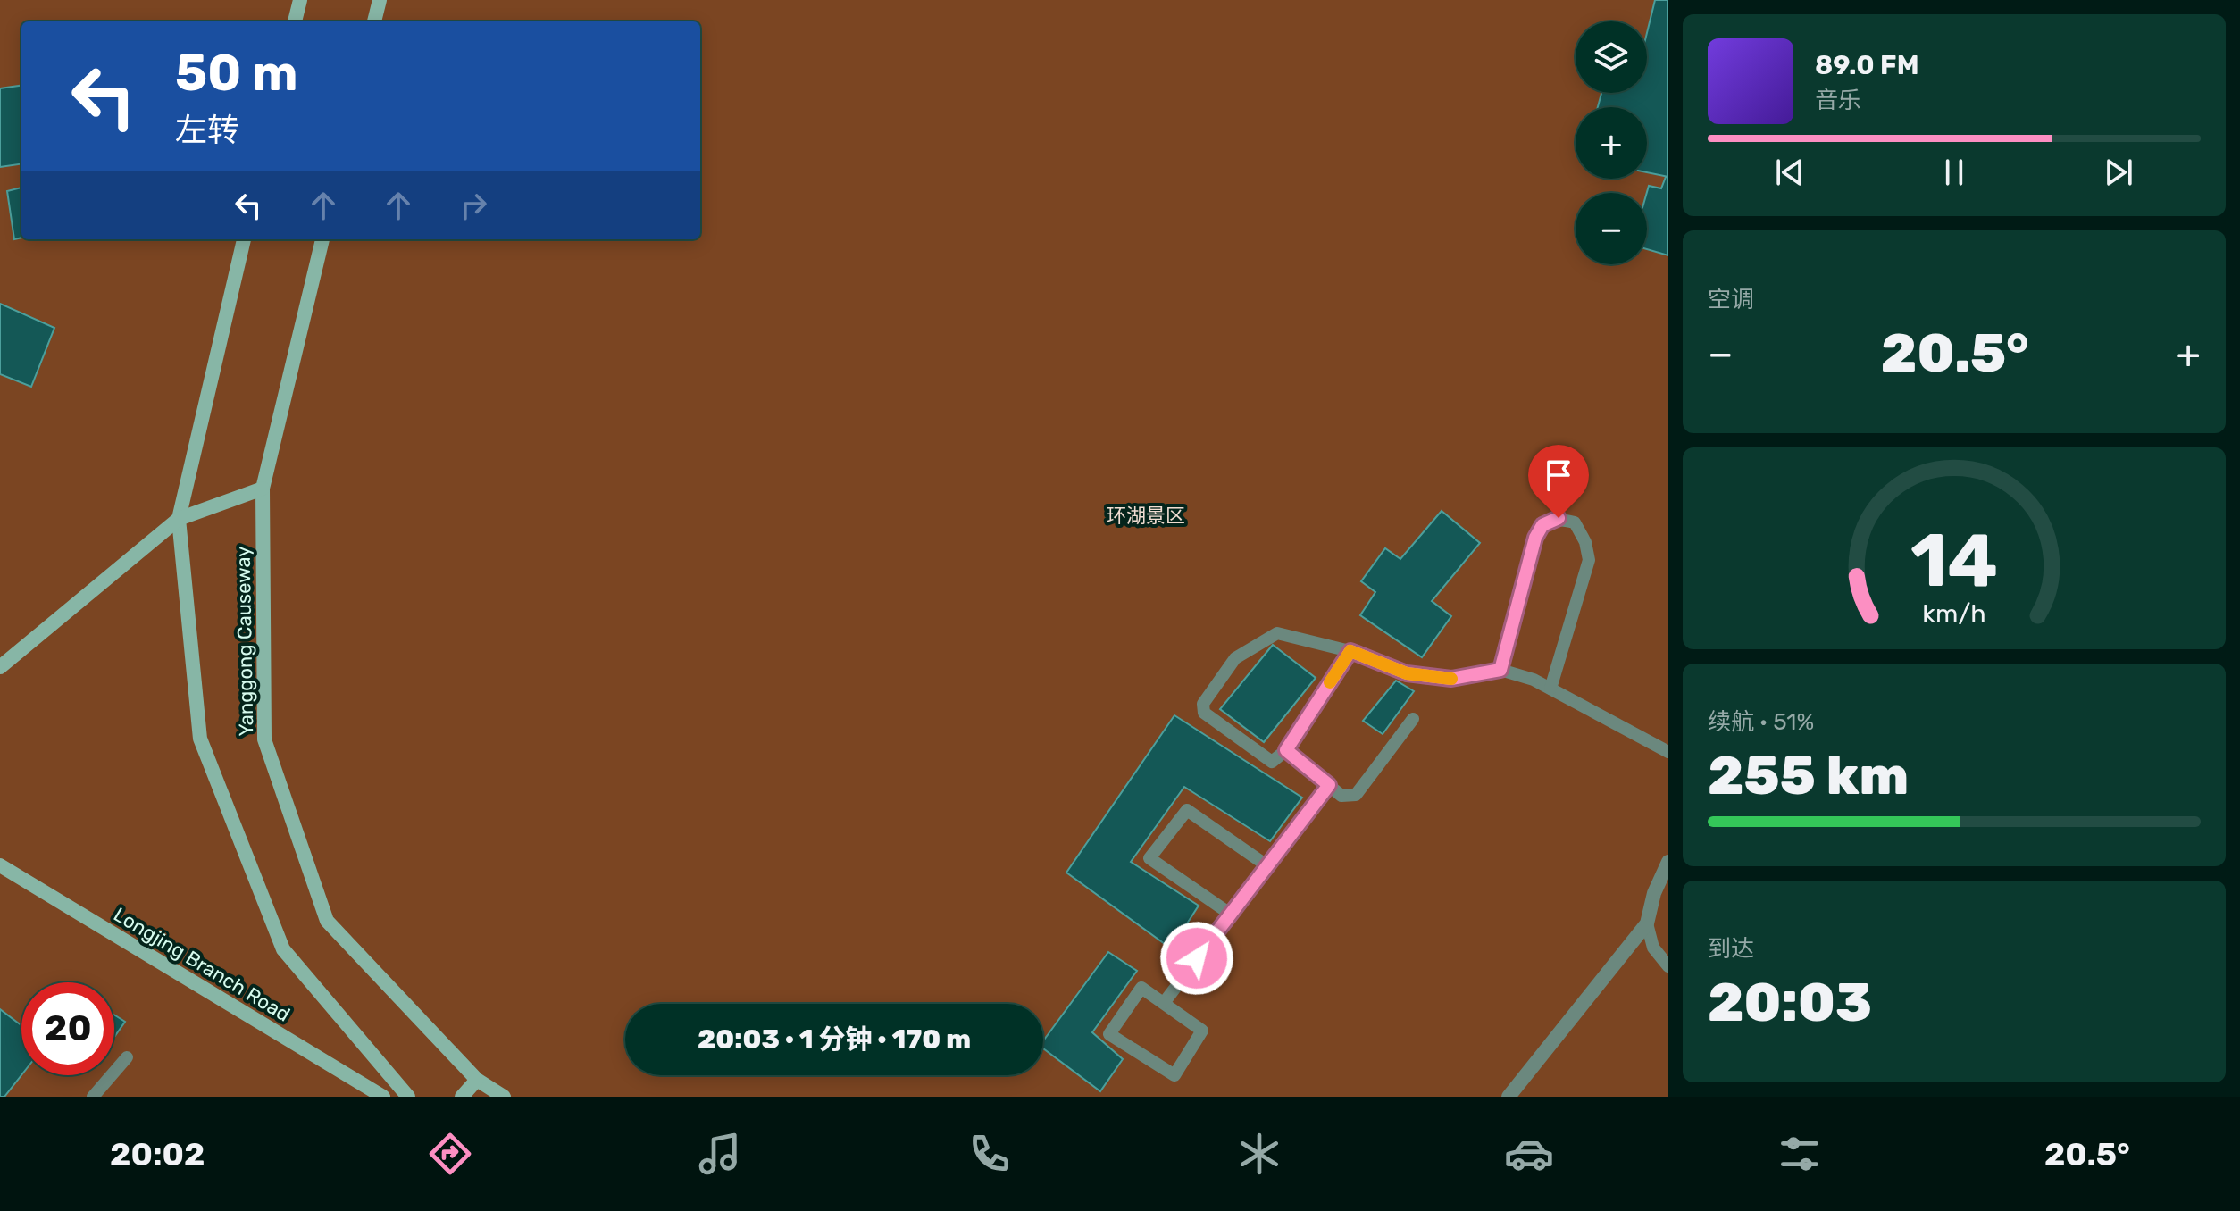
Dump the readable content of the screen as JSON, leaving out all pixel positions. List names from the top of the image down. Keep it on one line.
{"streets":{"main road":["Yanggong Causeway","Longjing Branch Road"]},"parks":["环湖景区"],"page":{"map_buttons":["+","−"],"turn":["50 m","左转"],"song":["89.0 FM","音乐"],"tile":["空调",["续航 · 51%","255 km"],["到达","20:03"]],"heat":["−","20.5°","+"],"limit":"20","trip":"20:03 · 1 分钟 · 170 m","tabs":["20:02","20.5°"],"gauge":["14","km/h"]}}
